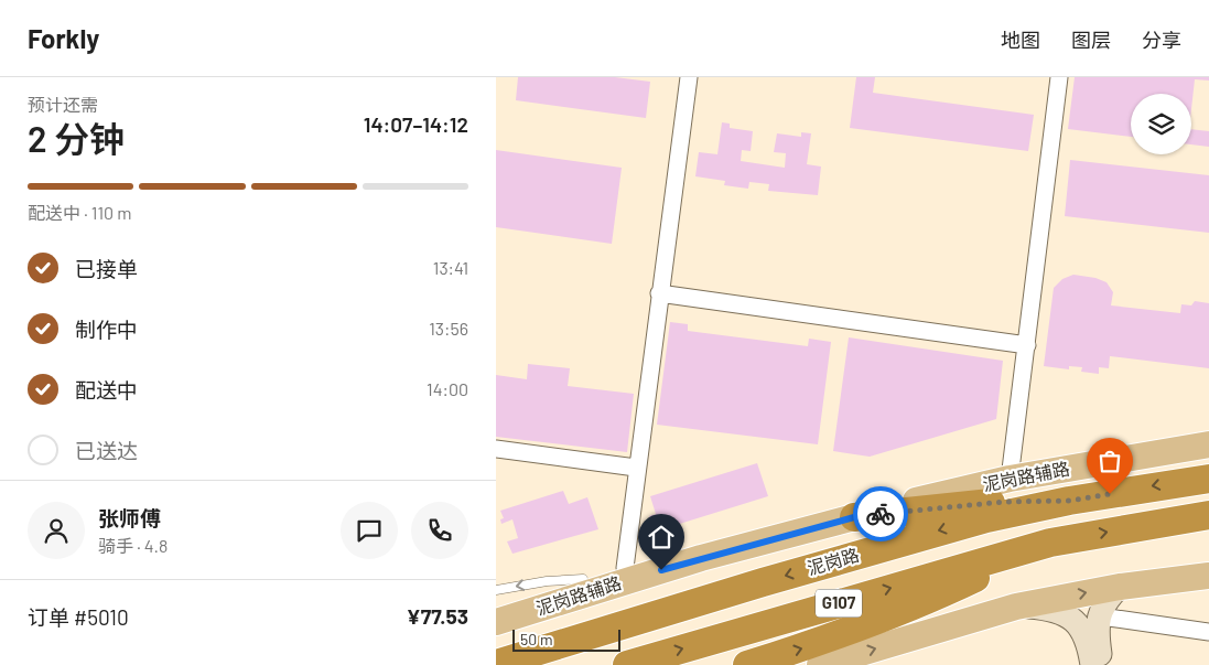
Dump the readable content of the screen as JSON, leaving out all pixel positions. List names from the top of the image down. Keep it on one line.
{"streets":{"highway":["泥岗路","G107"],"main road":["泥岗路辅路"]},"scale_bar":"50 m","page":{"header":"Forkly","nav":["地图","图层","分享"],"heading":["2 分钟","预计还需","14:07–14:12"],"panel":["张师傅","骑手 · 4.8","订单 #5010","¥77.53"],"bar":"配送中 · 110 m","list":[["已接单","13:41"],["制作中","13:56"],["配送中","14:00"],"已送达"],"scale":"50 m"}}
